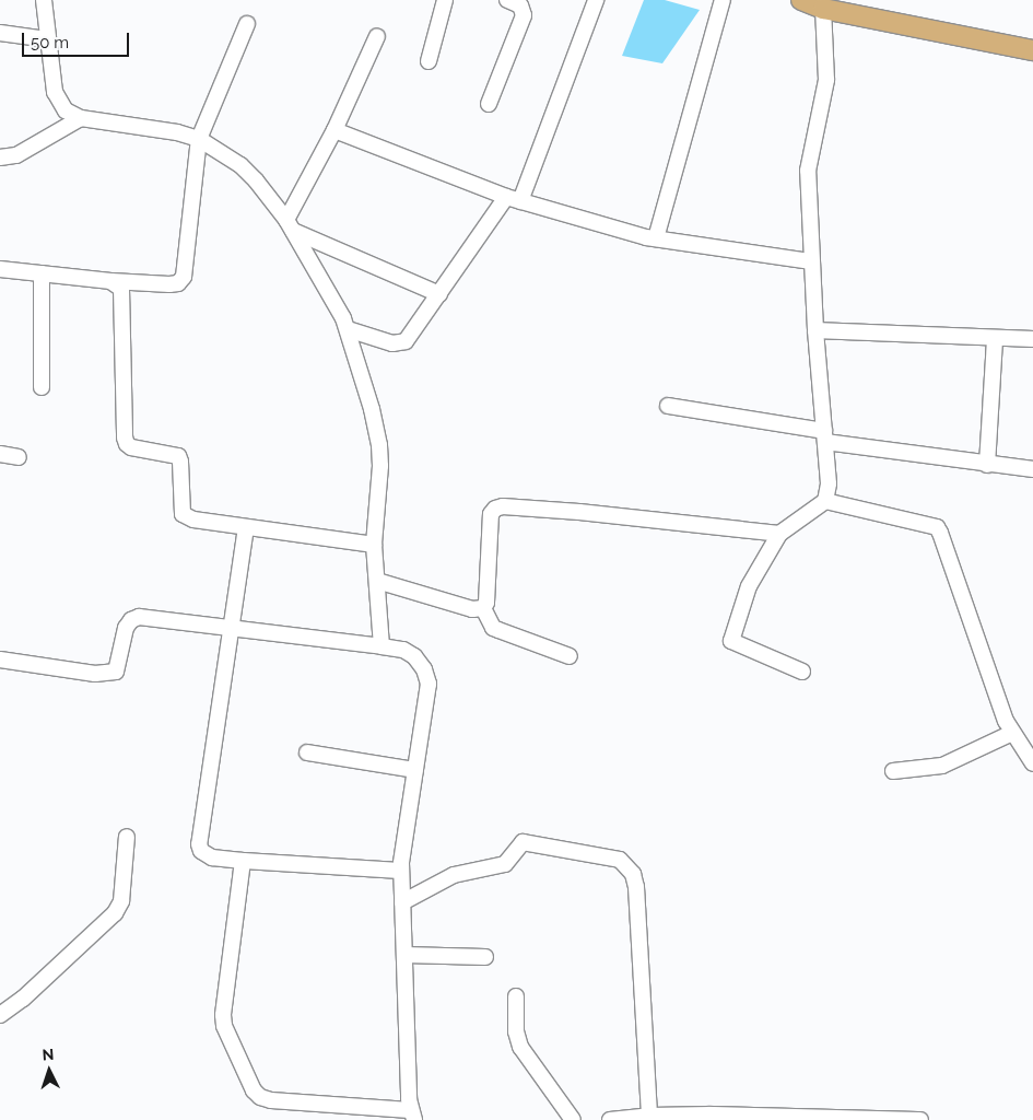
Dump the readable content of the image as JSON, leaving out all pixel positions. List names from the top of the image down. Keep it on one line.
{"scale_bar":"50 m","north":"top"}
